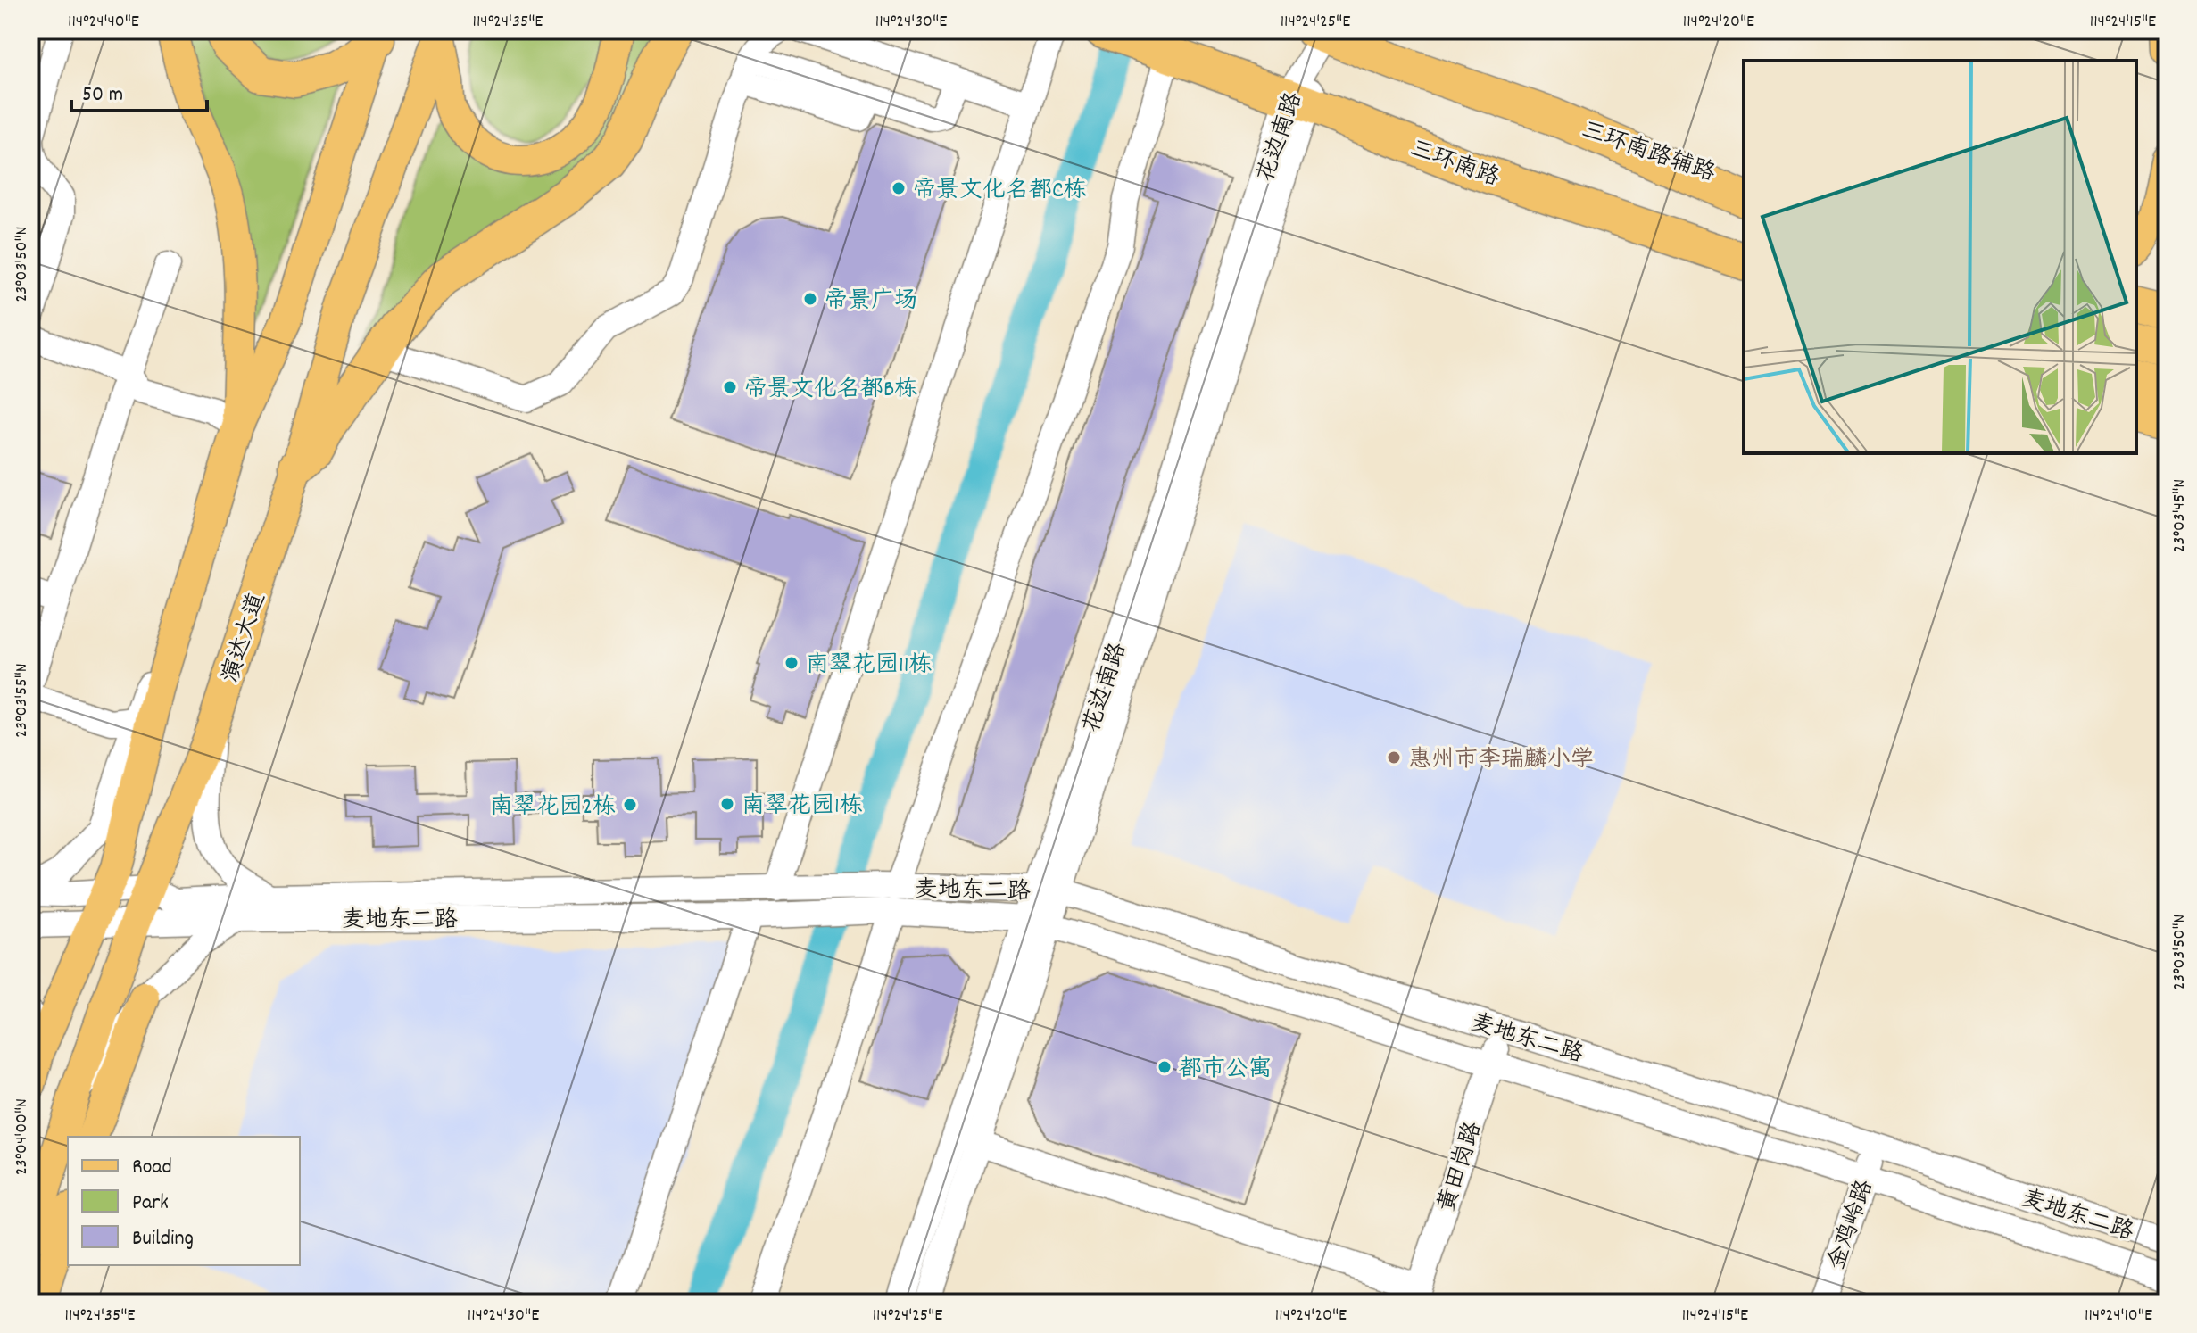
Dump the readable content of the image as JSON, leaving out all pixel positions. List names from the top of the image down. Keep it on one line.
{"streets":{"highway":["三环南路辅路","三环南路"],"main road":["演达大道"],"street":["花边南路","麦地东二路","黄田岗路","金鸡岭路"]},"crossings":[["花边南路","三环南路"],["花边南路","麦地东二路"],["演达大道","麦地东二路"],["麦地东二路","黄田岗路"],["麦地东二路","金鸡岭路"]],"places":["帝景文化名都C栋","帝景广场","帝景文化名都B栋","南翠花园11栋","惠州市李瑞麟小学","南翠花园1栋","南翠花园2栋","都市公寓"],"legend":["Road","Park","Building"],"scale_bar":"50 m","coordinates":["114°24'40\"E","114°24'35\"E","114°24'30\"E","114°24'25\"E","114°24'20\"E","114°24'15\"E","23°03'50\"N","23°03'45\"N","23°03'55\"N","23°04'00\"N","114°24'10\"E"]}
